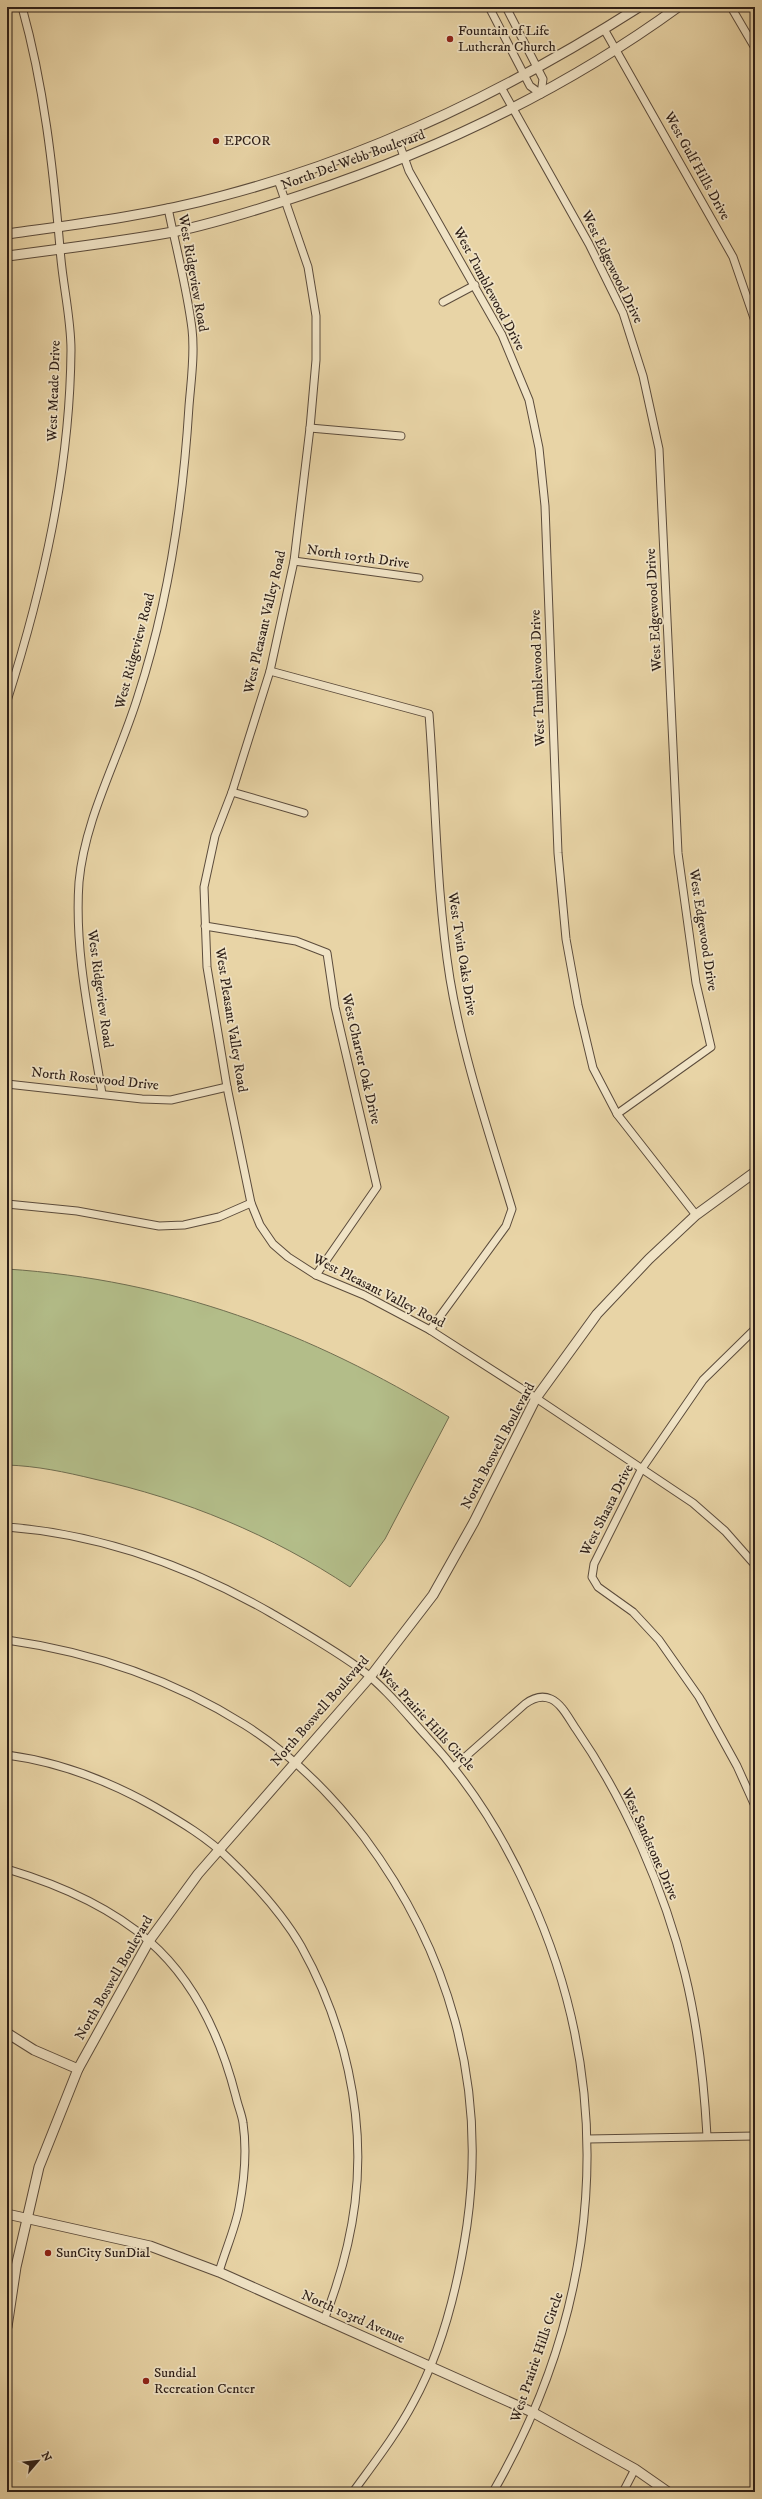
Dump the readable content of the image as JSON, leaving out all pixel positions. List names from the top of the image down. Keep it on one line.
{"streets":{"street":["North Del Webb Boulevard","West Gulf Hills Drive","West Edgewood Drive","West Ridgeview Road","West Tumblewood Drive","West Meade Drive","North 105th Drive","West Pleasant Valley Road","West Twin Oaks Drive","West Charter Oak Drive","North Rosewood Drive","North Boswell Boulevard","West Shasta Drive","West Prairie Hills Circle","West Sandstone Drive","North 103rd Avenue"]},"crossings":[["North Del Webb Boulevard","West Gulf Hills Drive"],["North Del Webb Boulevard","West Edgewood Drive"],["North Del Webb Boulevard","West Ridgeview Road"],["North Del Webb Boulevard","West Tumblewood Drive"],["North Del Webb Boulevard","West Meade Drive"],["North Del Webb Boulevard","West Pleasant Valley Road"],["West Edgewood Drive","West Tumblewood Drive"],["West Ridgeview Road","North Rosewood Drive"],["West Tumblewood Drive","North Boswell Boulevard"],["North 105th Drive","West Pleasant Valley Road"],["West Pleasant Valley Road","West Twin Oaks Drive"],["West Pleasant Valley Road","West Charter Oak Drive"],["West Pleasant Valley Road","North Rosewood Drive"],["West Pleasant Valley Road","North Boswell Boulevard"],["West Pleasant Valley Road","West Shasta Drive"],["North Boswell Boulevard","West Prairie Hills Circle"],["North Boswell Boulevard","North 103rd Avenue"],["West Prairie Hills Circle","West Sandstone Drive"],["West Prairie Hills Circle","North 103rd Avenue"]],"places":["Fountain of Life Lutheran Church","EPCOR","SunCity SunDial","Sundial Recreation Center"],"north":"top right"}
